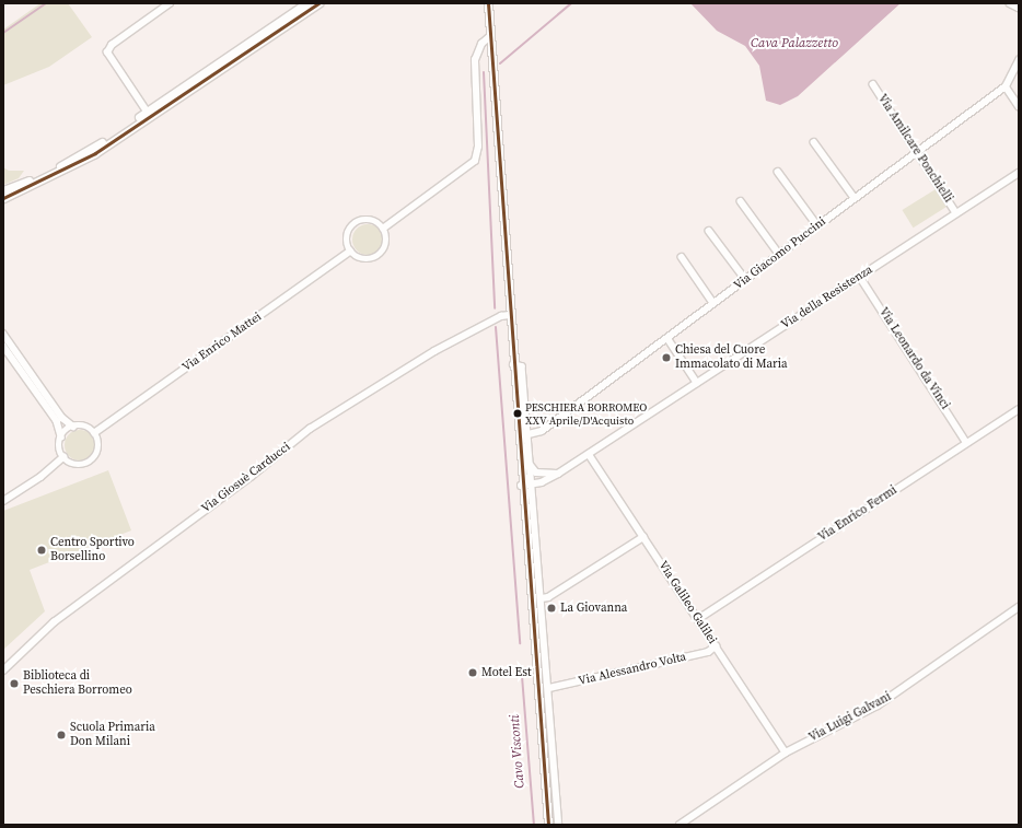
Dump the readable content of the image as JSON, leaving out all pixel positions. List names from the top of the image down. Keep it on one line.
{"streets":{"street":["Via Amilcare Ponchielli","Via Giacomo Puccini","Via della Resistenza","Via Enrico Mattei","Via Leonardo da Vinci","Via Giosuè Carducci","Via Enrico Fermi","Via Galileo Galilei","Via Alessandro Volta","Via Luigi Galvani"]},"crossings":[["Via Amilcare Ponchielli","Via Giacomo Puccini"],["Via Amilcare Ponchielli","Via della Resistenza"],["Via della Resistenza","Via Leonardo da Vinci"],["Via della Resistenza","Via Galileo Galilei"],["Via Leonardo da Vinci","Via Enrico Fermi"],["Via Enrico Fermi","Via Galileo Galilei"],["Via Galileo Galilei","Via Alessandro Volta"],["Via Galileo Galilei","Via Luigi Galvani"]],"water":["Cava Palazzetto","Cavo Visconti"],"places":["Chiesa del Cuore Immacolato di Maria","PESCHIERA BORROMEO XXV Aprile/D'Acquisto","Centro Sportivo Borsellino","La Giovanna","Motel Est","Biblioteca di Peschiera Borromeo","Scuola Primaria Don Milani"]}
